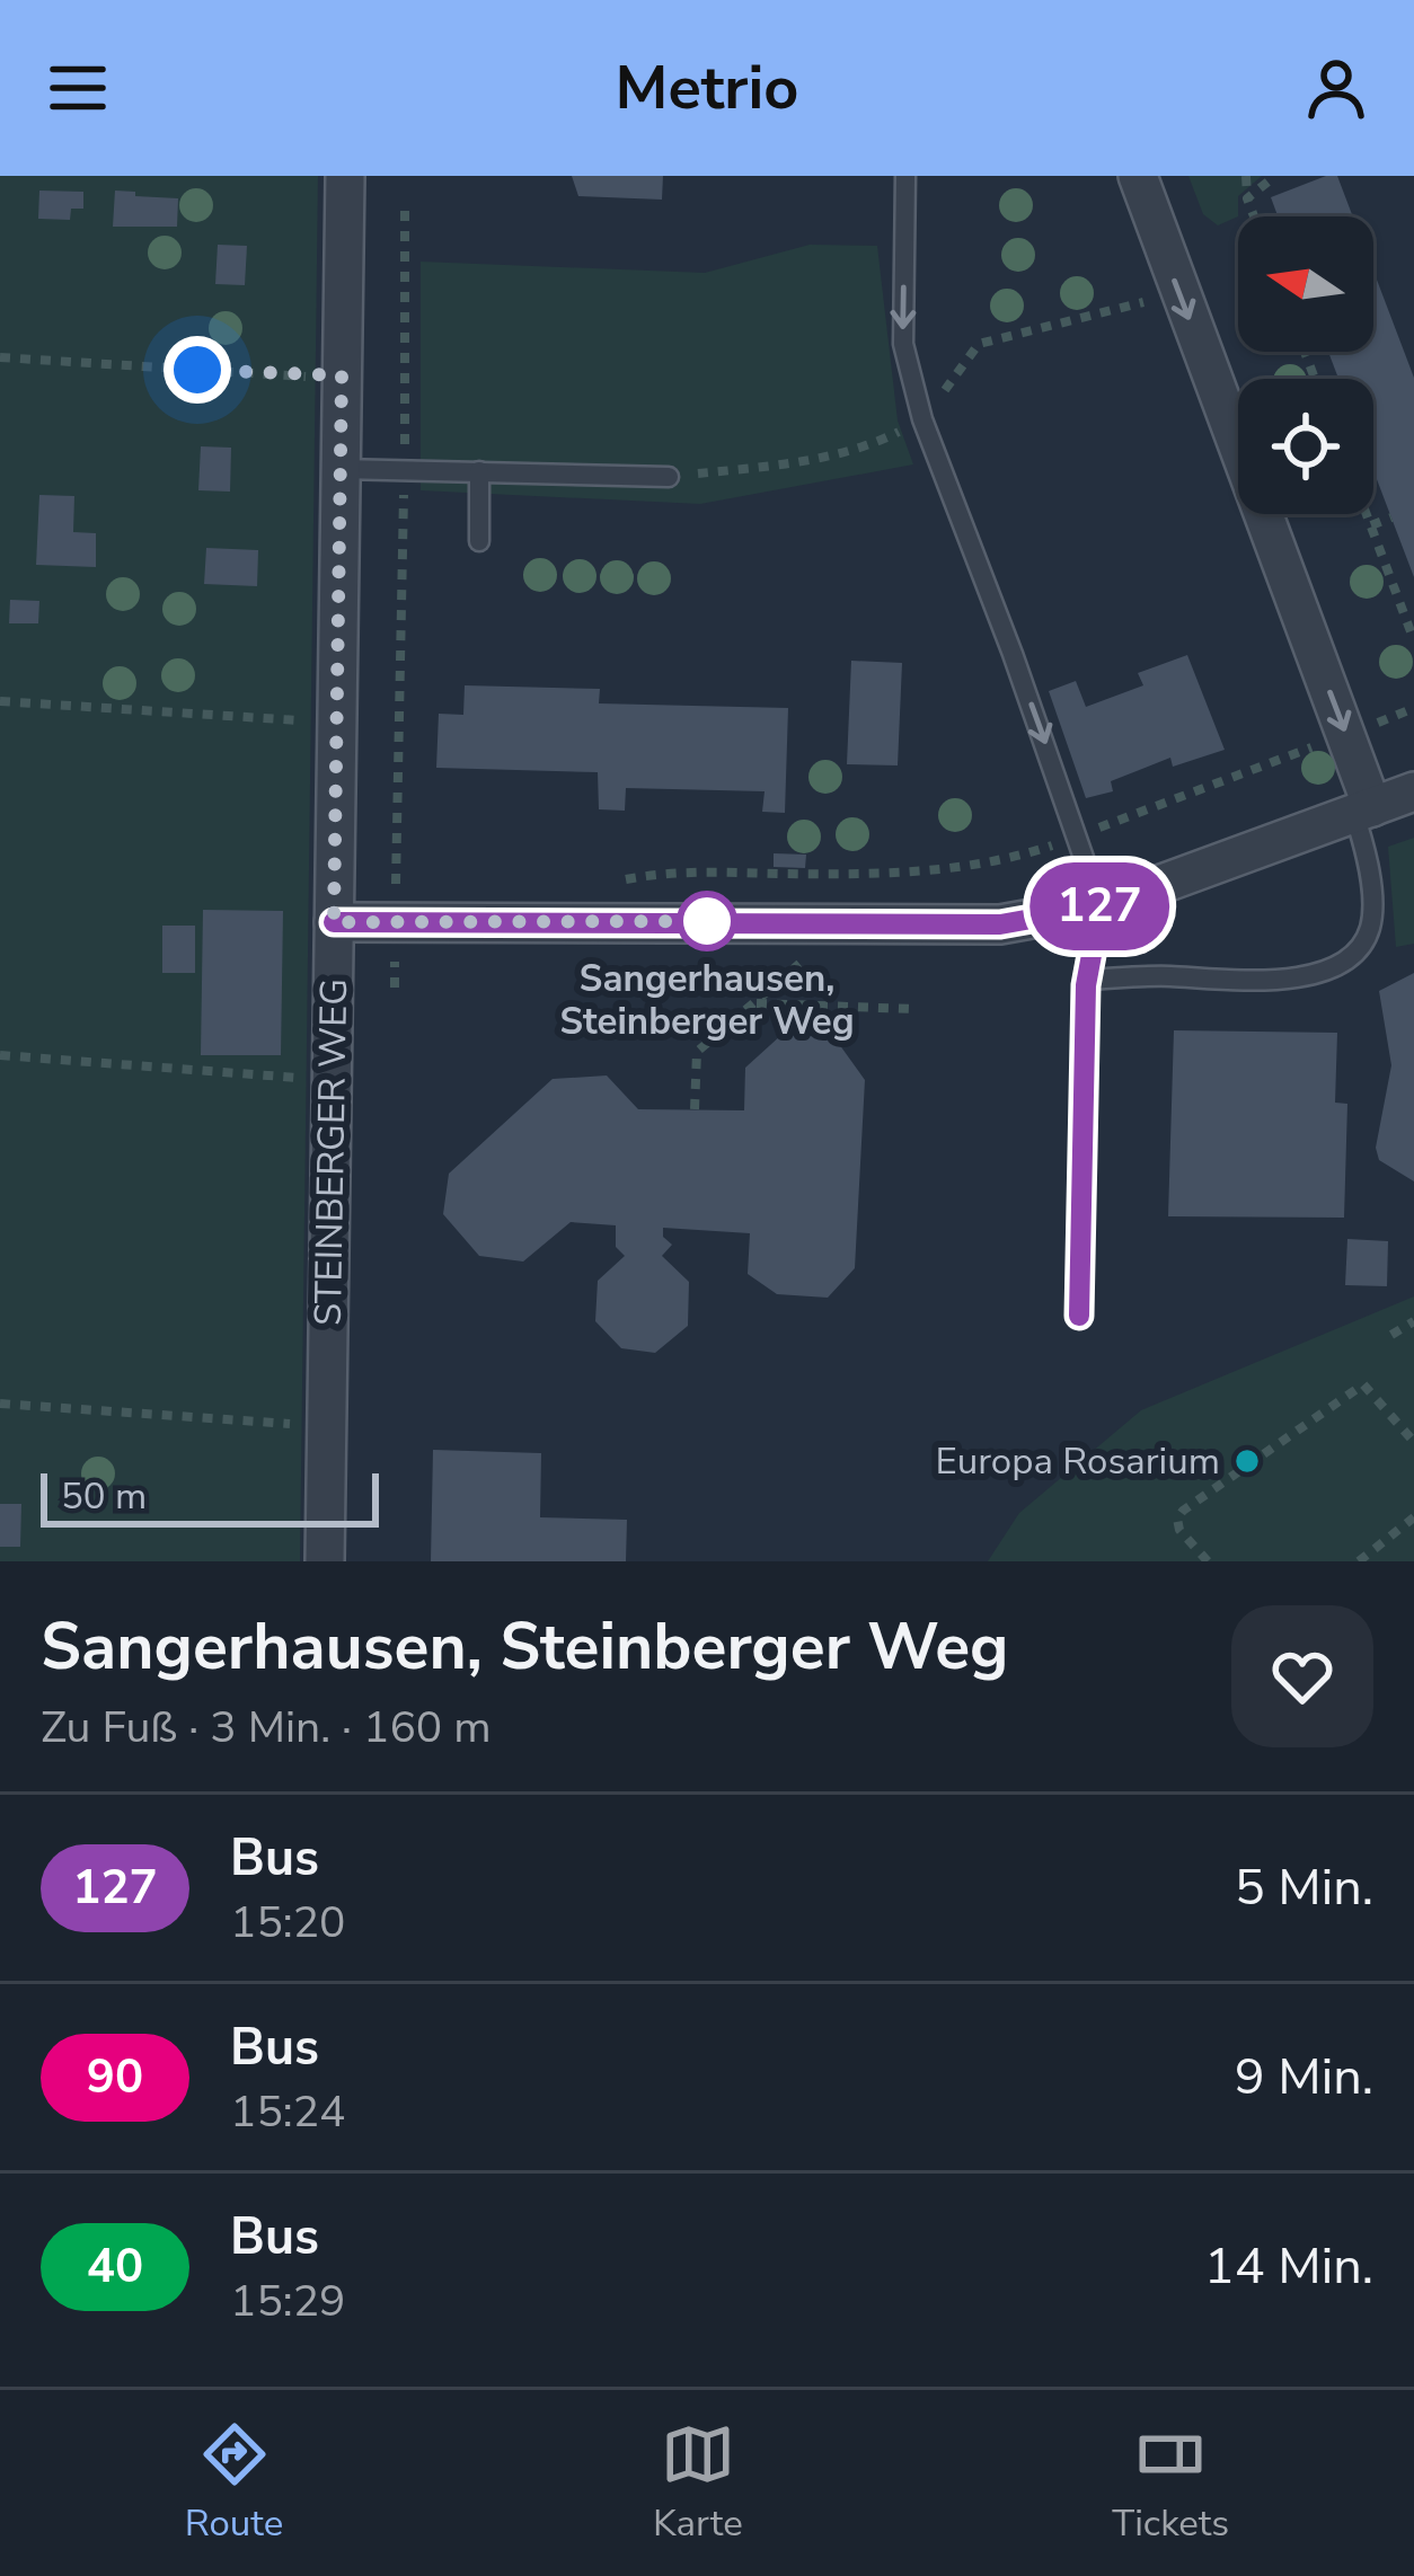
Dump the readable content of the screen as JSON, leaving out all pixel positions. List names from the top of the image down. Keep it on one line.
{"streets":{"street":["STEINBERGER WEG"]},"places":["Sangerhausen, Steinberger Weg","Europa Rosarium"],"lines":["bus line 127"],"scale_bar":"50 m","north":"left","page":{"header":"Metrio","on_map":"127","scale":"50 m","heading":["Sangerhausen, Steinberger Weg","Zu Fuß · 3 Min. · 160 m"],"list":[{"mark":"127","name":"Bus","note":"15:20","value":"5 Min."},{"mark":"90","name":"Bus","note":"15:24","value":"9 Min."},{"mark":"40","name":"Bus","note":"15:29","value":"14 Min."}],"tabs":["Route","Karte","Tickets"]}}
